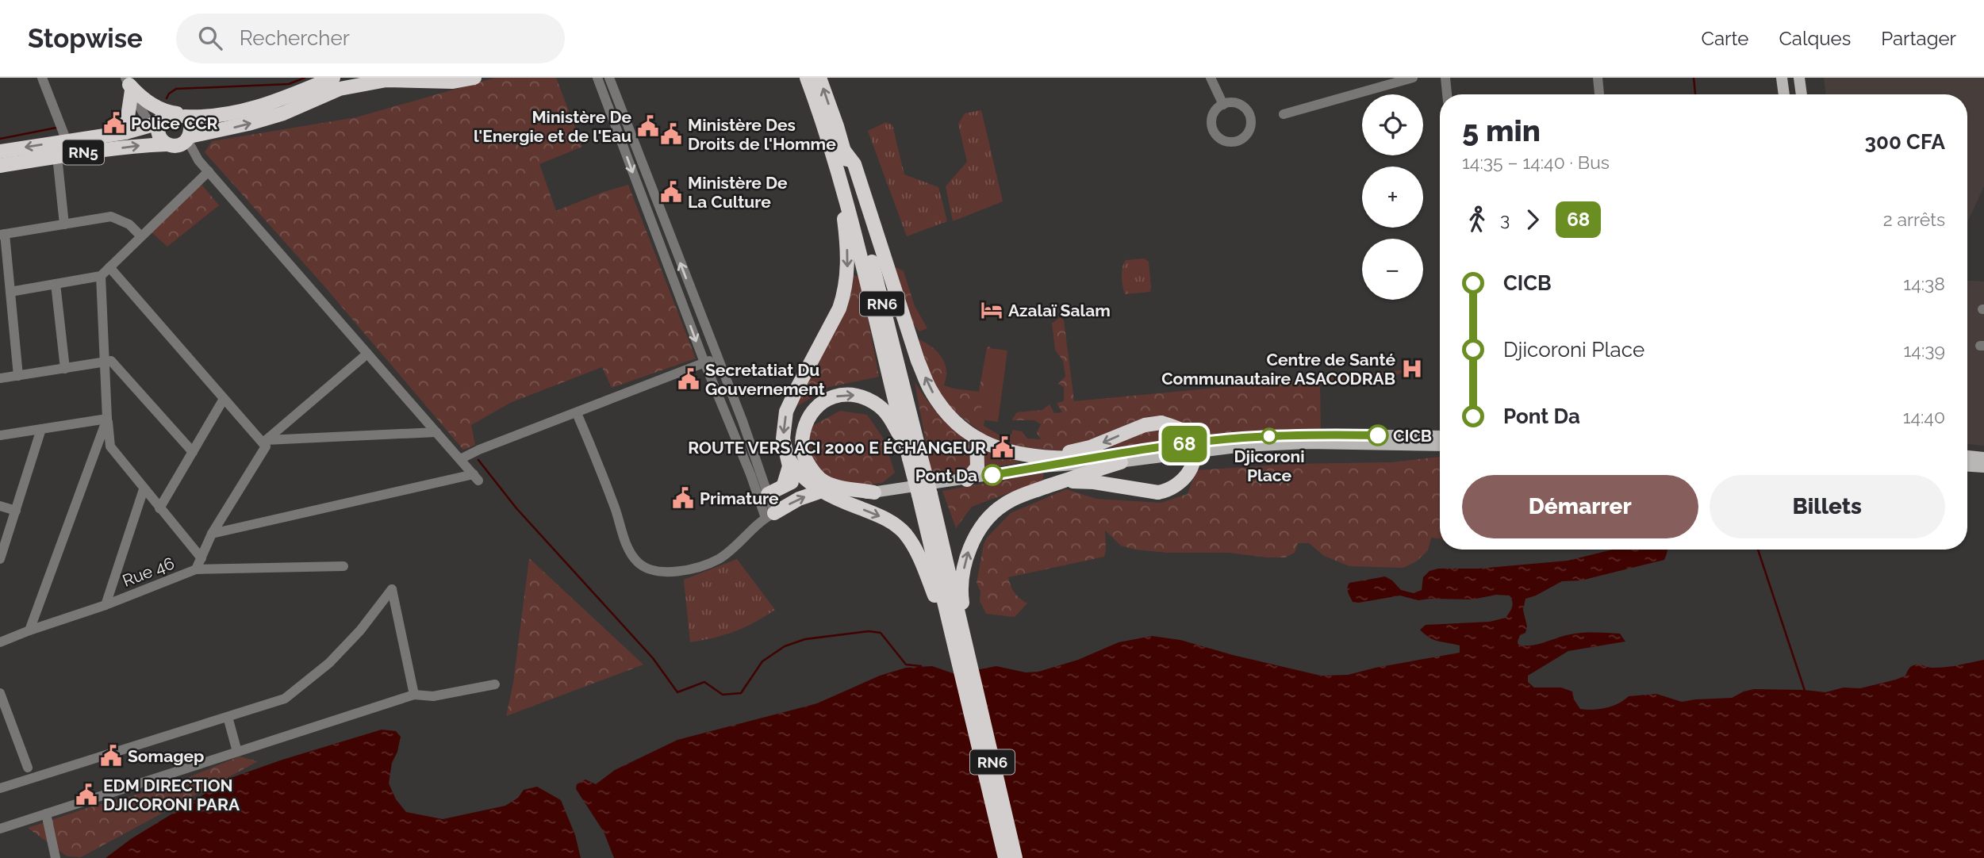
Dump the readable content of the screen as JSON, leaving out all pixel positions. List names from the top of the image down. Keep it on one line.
{"streets":{"highway":["RN5","RN6"],"street":["Rue 46"]},"places":{"public building":["Police CCR","Ministère De l'Energie et de l'Eau","Ministère Des Droits de l'Homme","Ministère De La Culture","Secretatiat Du Gouvernement","ROUTE VERS ACI 2000 E ÉCHANGEUR","Primature","Somagep","EDM DIRECTION DJICORONI PARA"],"hotel":["Azalaï Salam"],"hospital":["Centre de Santé Communautaire ASACODRAB"],"other":["CICB","Djicoroni Place","Pont Da"]},"lines":["bus line 68"],"page":{"header":"Stopwise","search":"Rechercher","nav":["Carte","Calques","Partager"],"on_map":"68","map_buttons":["+","−"],"heading":["5 min","14:35 – 14:40 · Bus","300 CFA"],"legs":["3","68","2 arrêts"],"list":[{"name":"CICB","value":"14:38"},{"name":"Djicoroni Place","value":"14:39"},{"name":"Pont Da","value":"14:40"}],"buttons":["Démarrer","Billets"]}}
